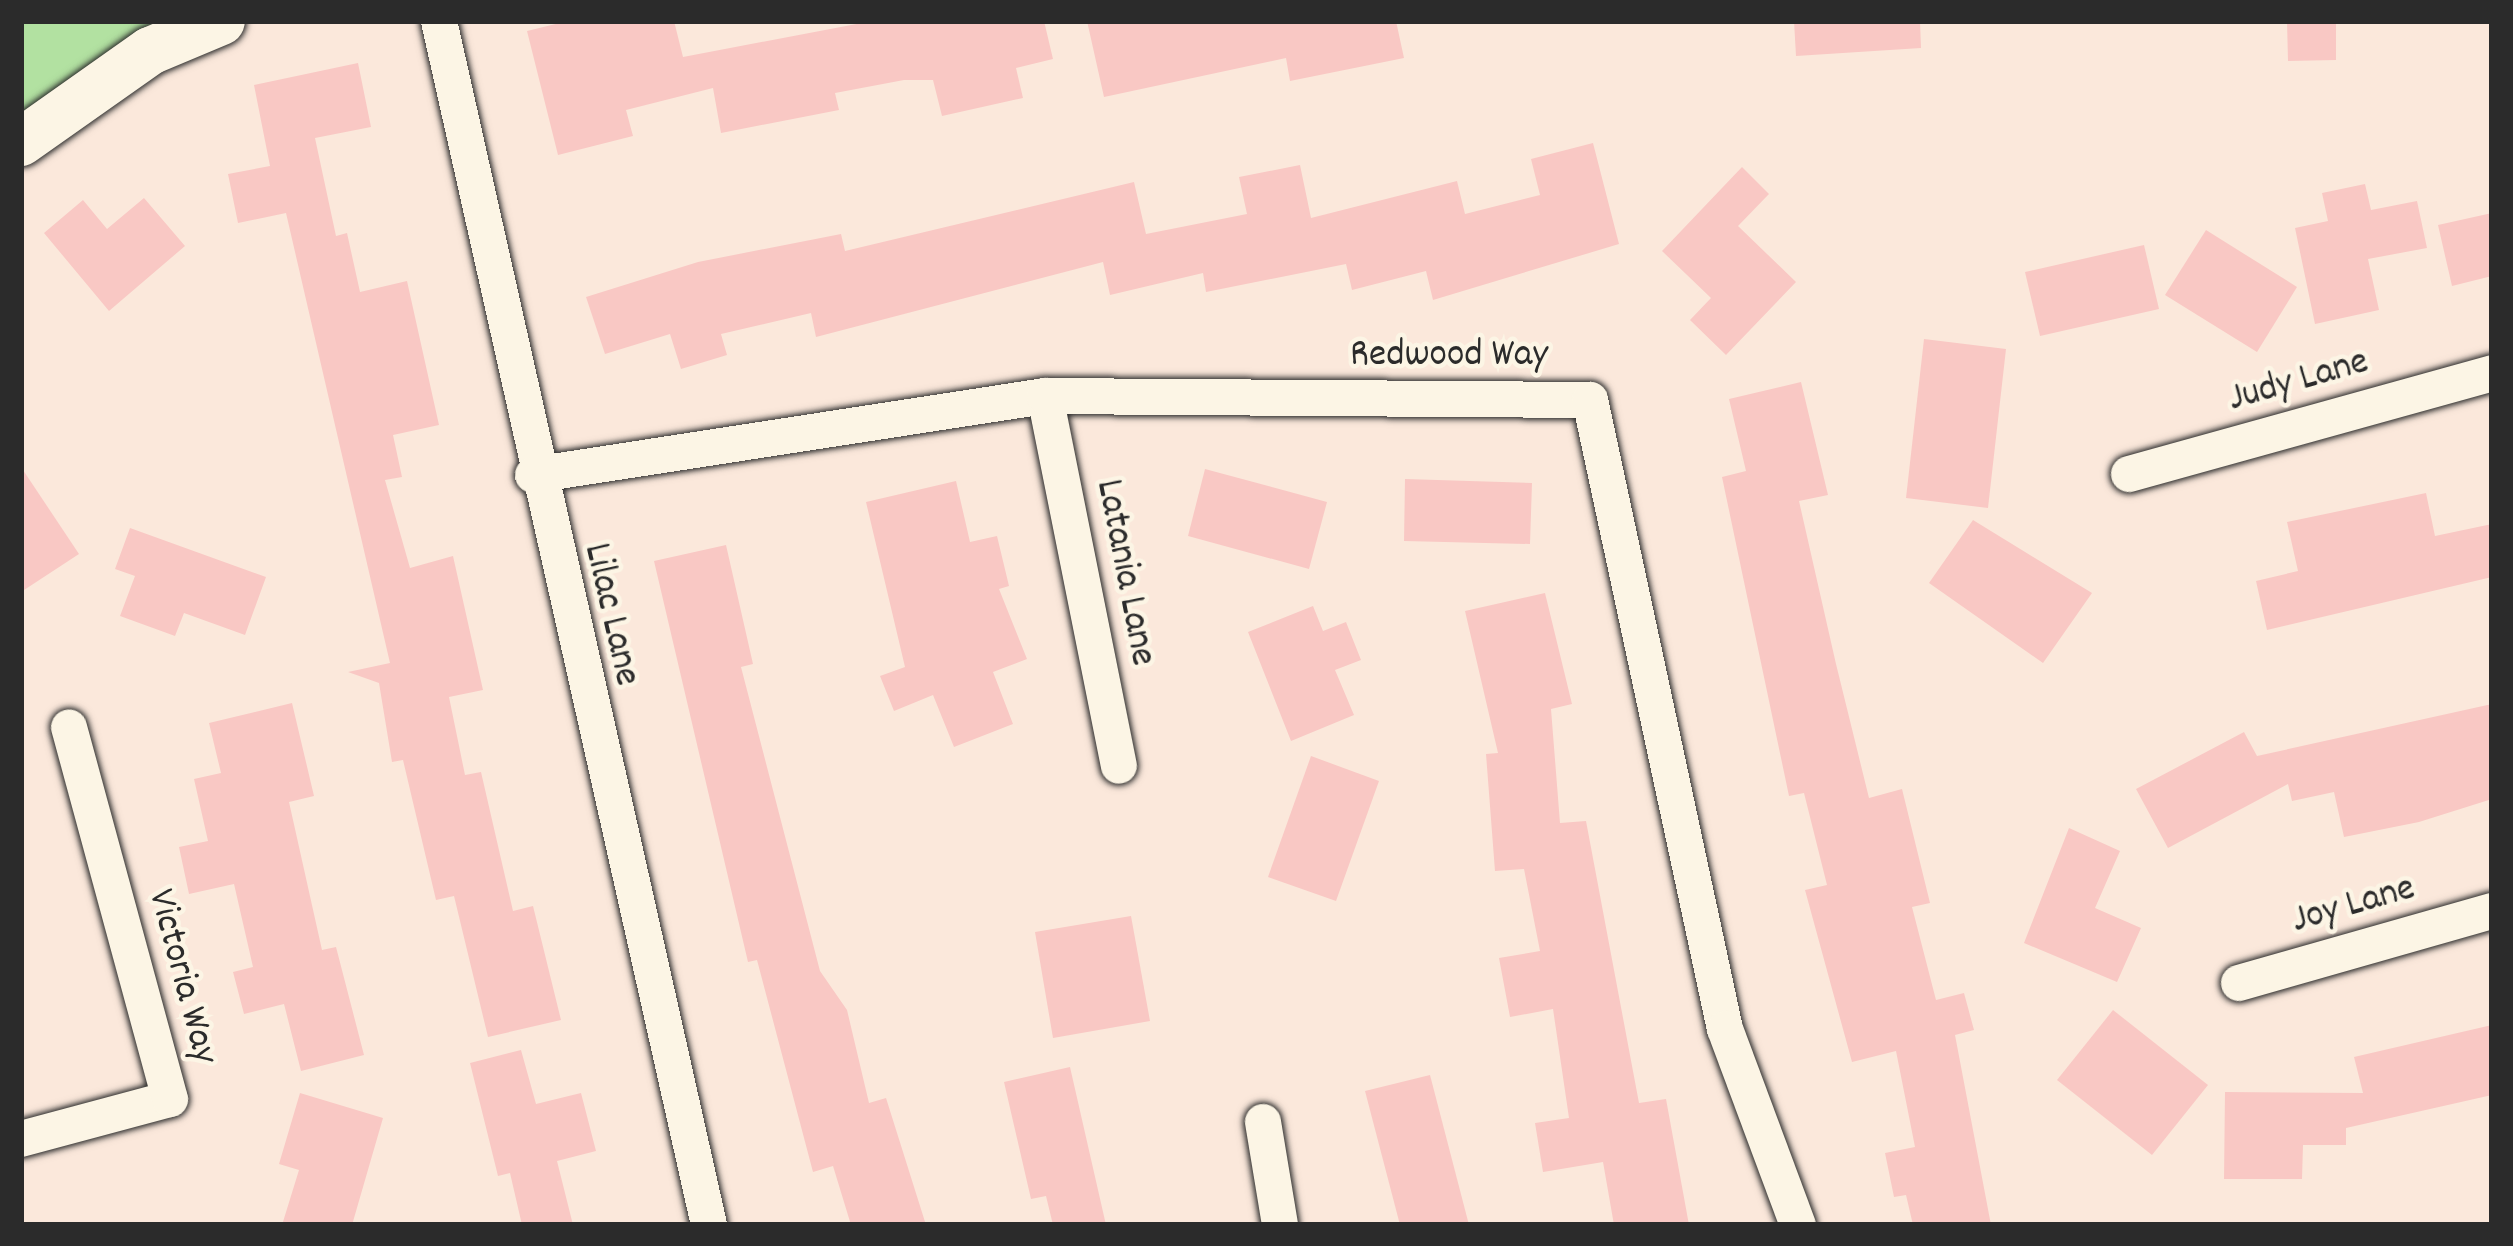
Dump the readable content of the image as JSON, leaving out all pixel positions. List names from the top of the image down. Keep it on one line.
{"streets":{"street":["Redwood Way","Judy Lane","Latania Lane","Lilac Lane","Joy Lane","Victoria Way"]},"crossings":[["Redwood Way","Latania Lane"],["Redwood Way","Lilac Lane"]]}
